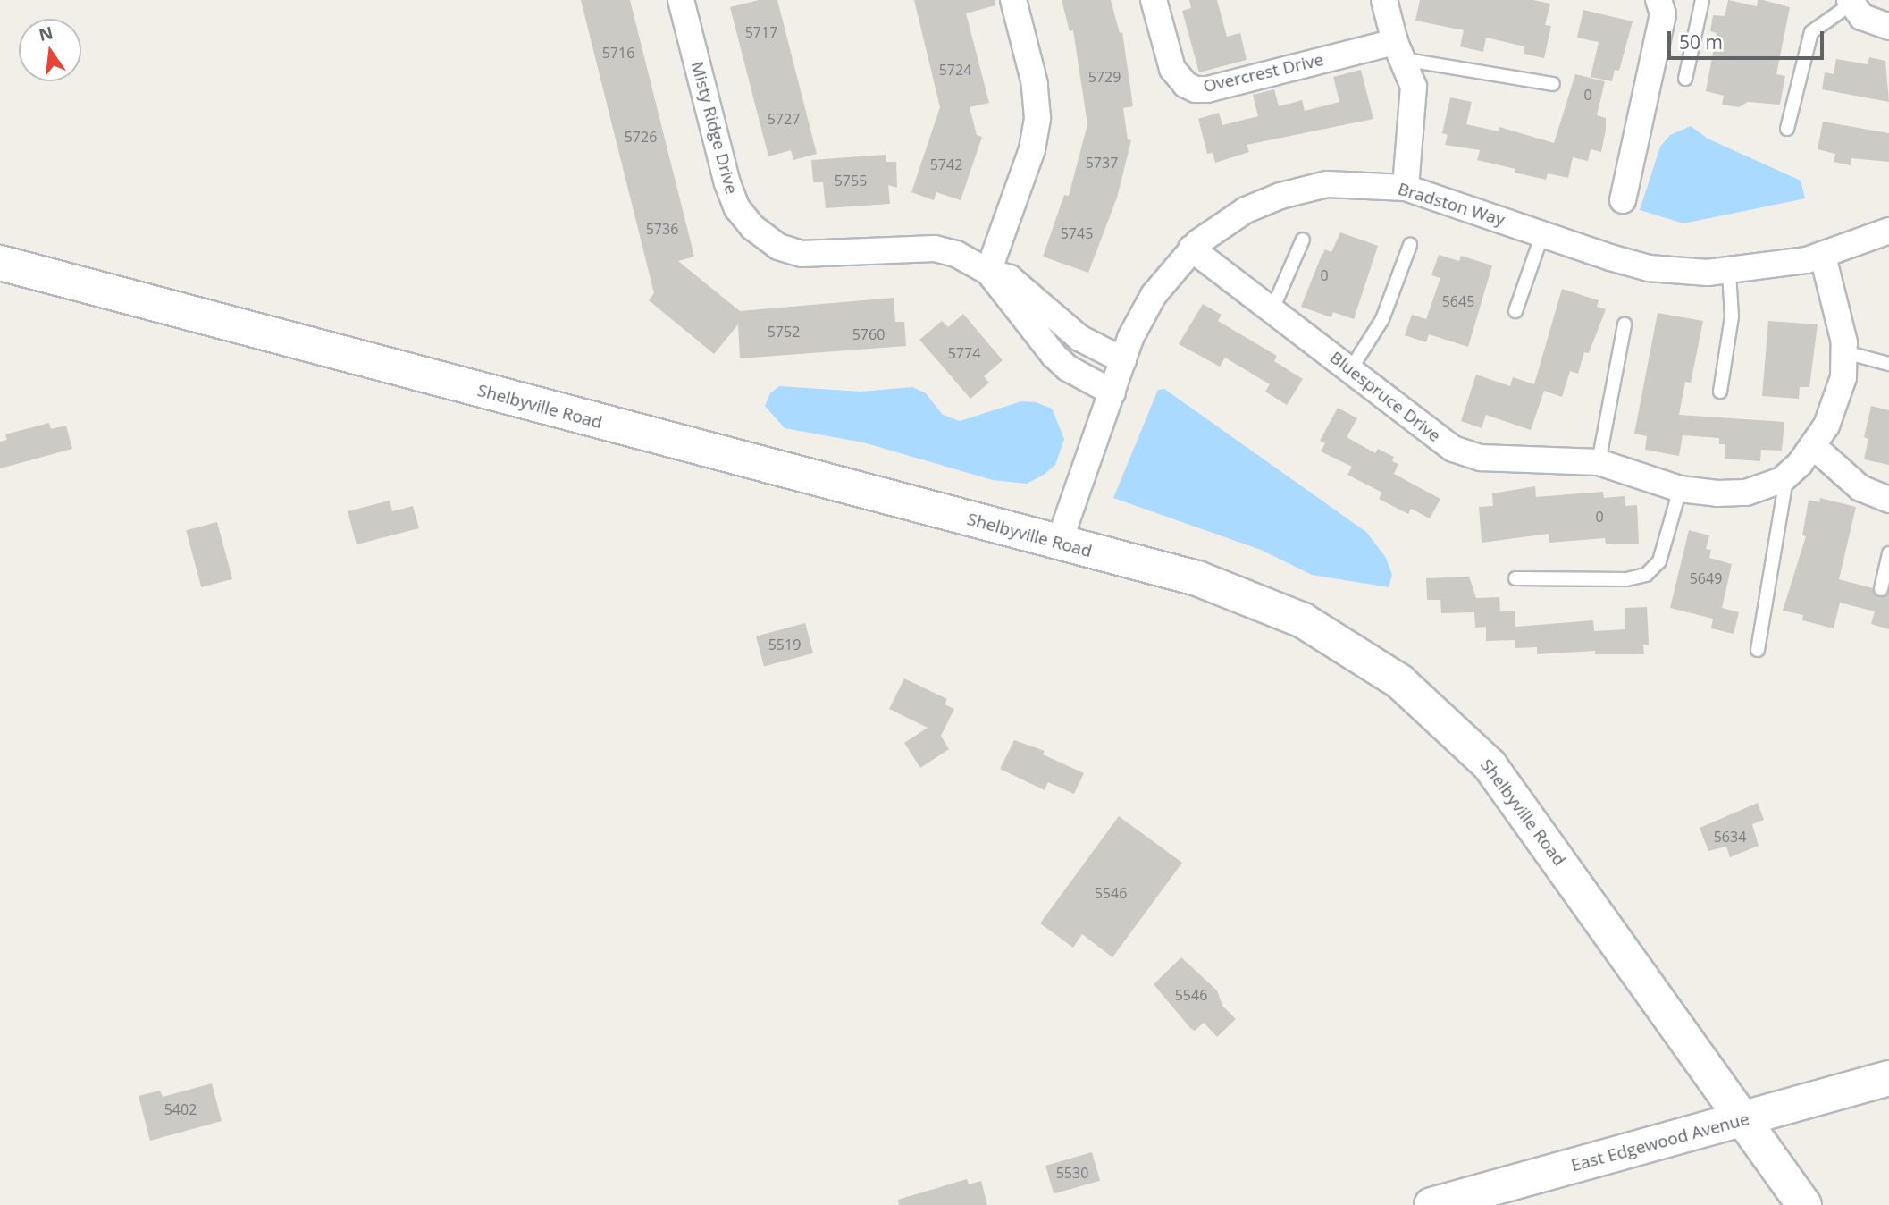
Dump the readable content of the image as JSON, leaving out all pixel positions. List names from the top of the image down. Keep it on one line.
{"streets":{"main road":["Shelbyville Road","East Edgewood Avenue"],"street":["Overcrest Drive","Misty Ridge Drive","Bradston Way","Bluespruce Drive"]},"crossings":[["Misty Ridge Drive","Bradston Way"],["Bradston Way","Bluespruce Drive"],["Bradston Way","Shelbyville Road"],["Shelbyville Road","East Edgewood Avenue"]],"house_numbers":["5717","5716","5724","5729","0","5727","5726","5737","5742","5755","5736","5745","0","5645","5752","5760","5774","0","5649","5519","5634","5546","5546","5402","5530"],"scale_bar":"50 m","north":"top"}
